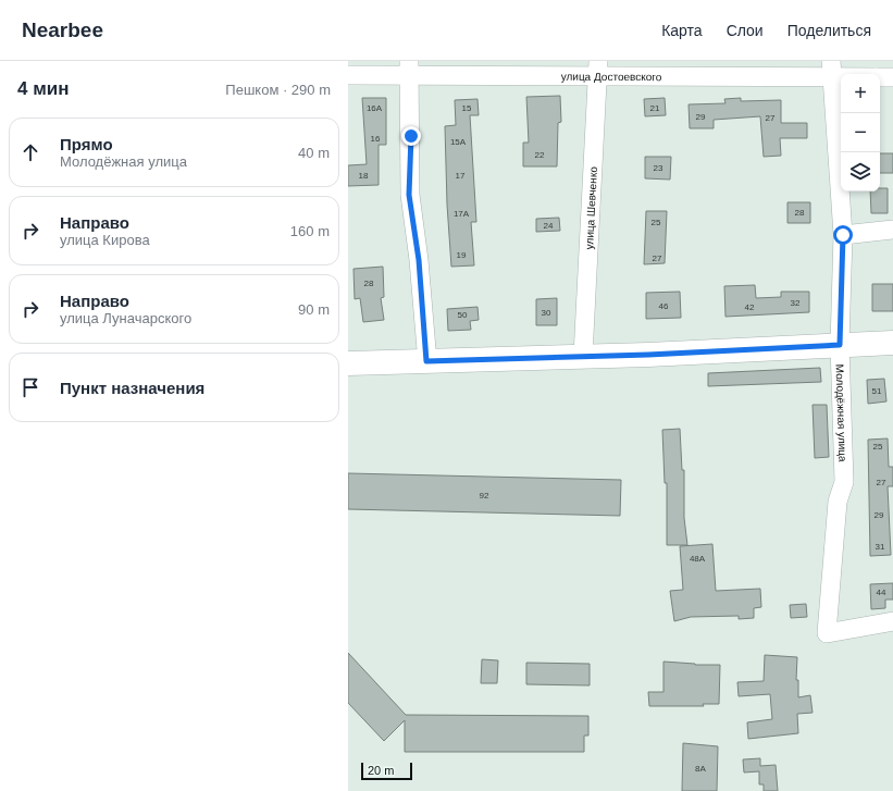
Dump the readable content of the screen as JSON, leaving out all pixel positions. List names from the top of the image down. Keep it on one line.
{"streets":{"street":["улица Достоевского","улица Шевченко","Молодёжная улица"]},"crossings":[["улица Достоевского","улица Шевченко"],["улица Достоевского","Молодёжная улица"]],"house_numbers":["16А","15","21","29","27","16","15А","22","23","18","17","28","17А","25","24","19","27","28","32","46","42","30","50","51","25","27","92","29","31","48А","44","8А"],"scale_bar":"20 m","page":{"header":"Nearbee","nav":["Карта","Слои","Поделиться"],"heading":["4 мин","Пешком · 290 m"],"map_buttons":["+","−"],"list":[["Прямо","Молодёжная улица","40 m"],["Направо","улица Кирова","160 m"],["Направо","улица Луначарского","90 m"],"Пункт назначения"],"scale":"20 m"}}
